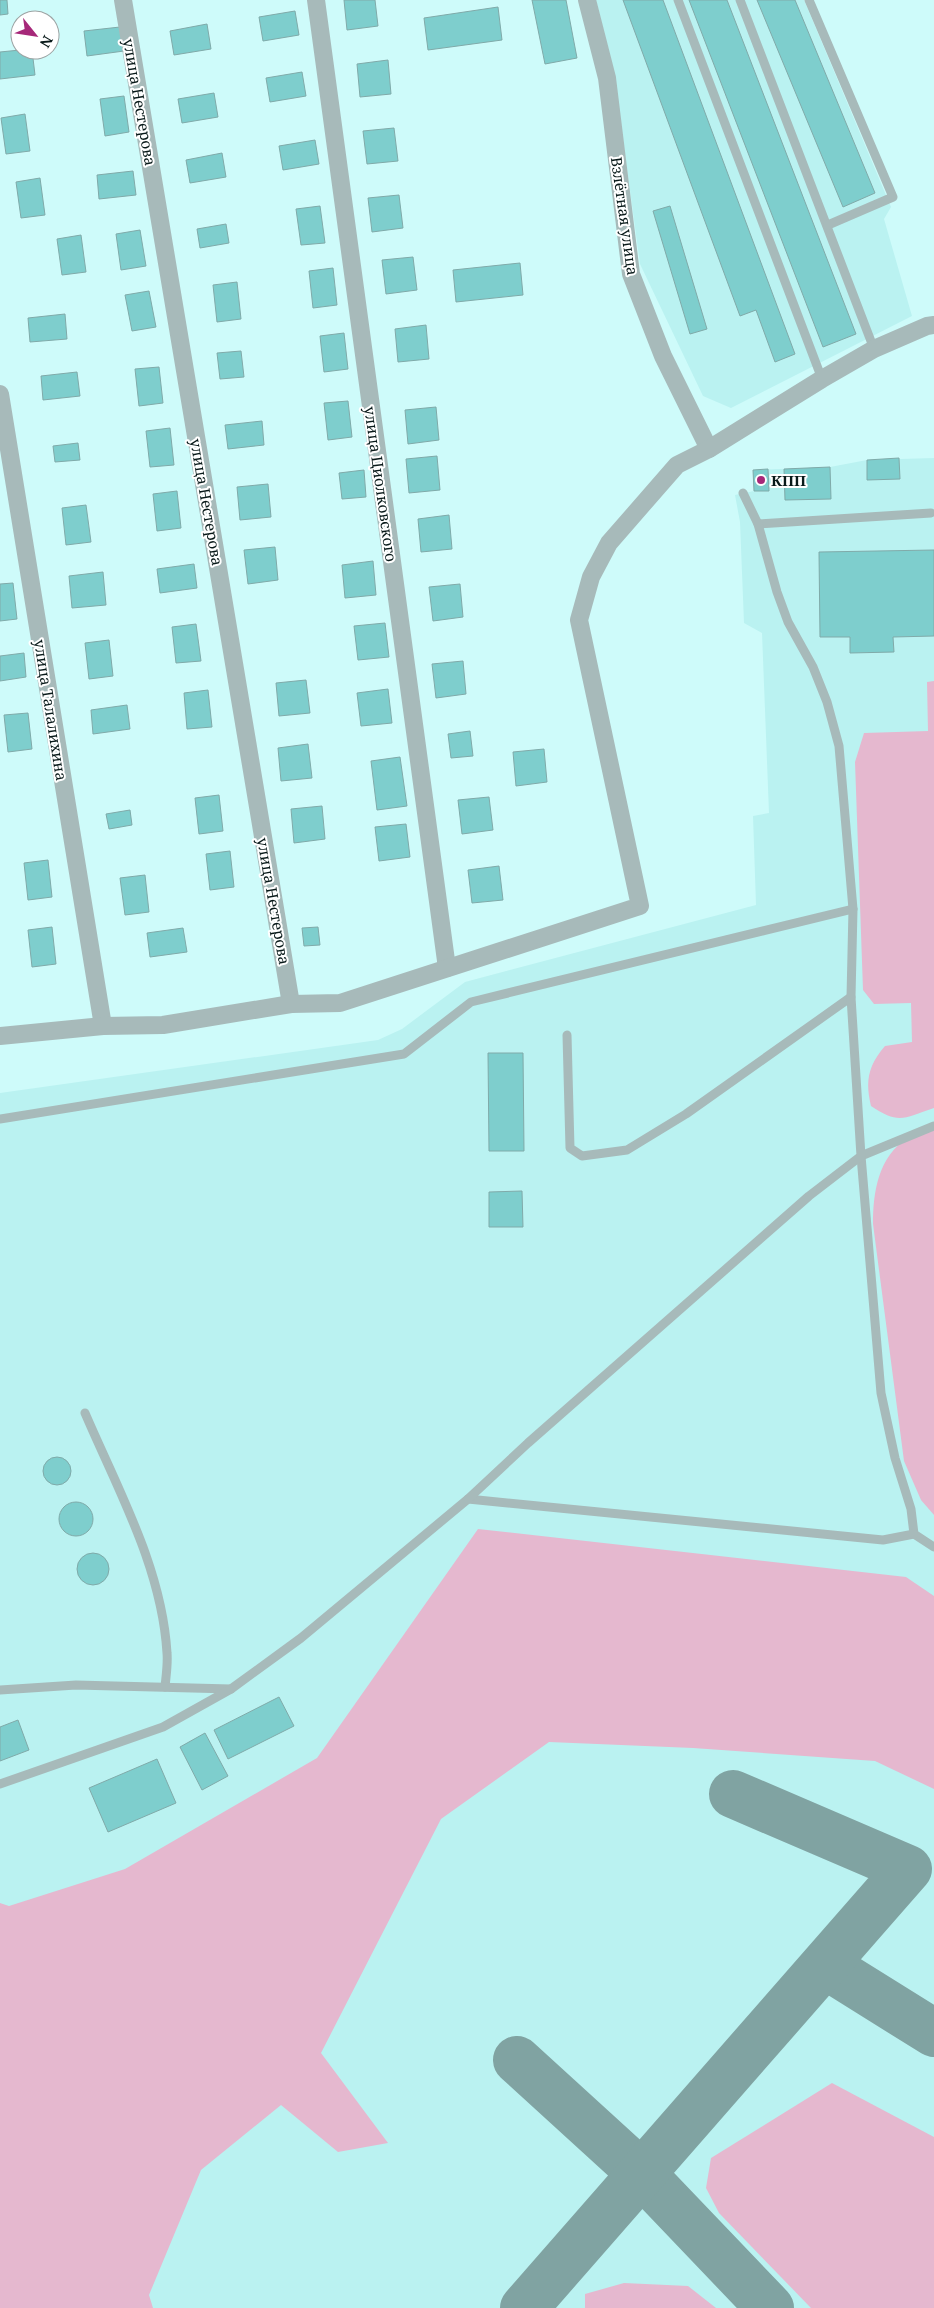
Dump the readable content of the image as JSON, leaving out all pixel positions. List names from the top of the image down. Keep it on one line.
{"streets":{"street":["улица Нестерова","Взлётная улица","улица Циолковского","улица Талалихина"]},"places":["КПП"],"north":"bottom right"}
